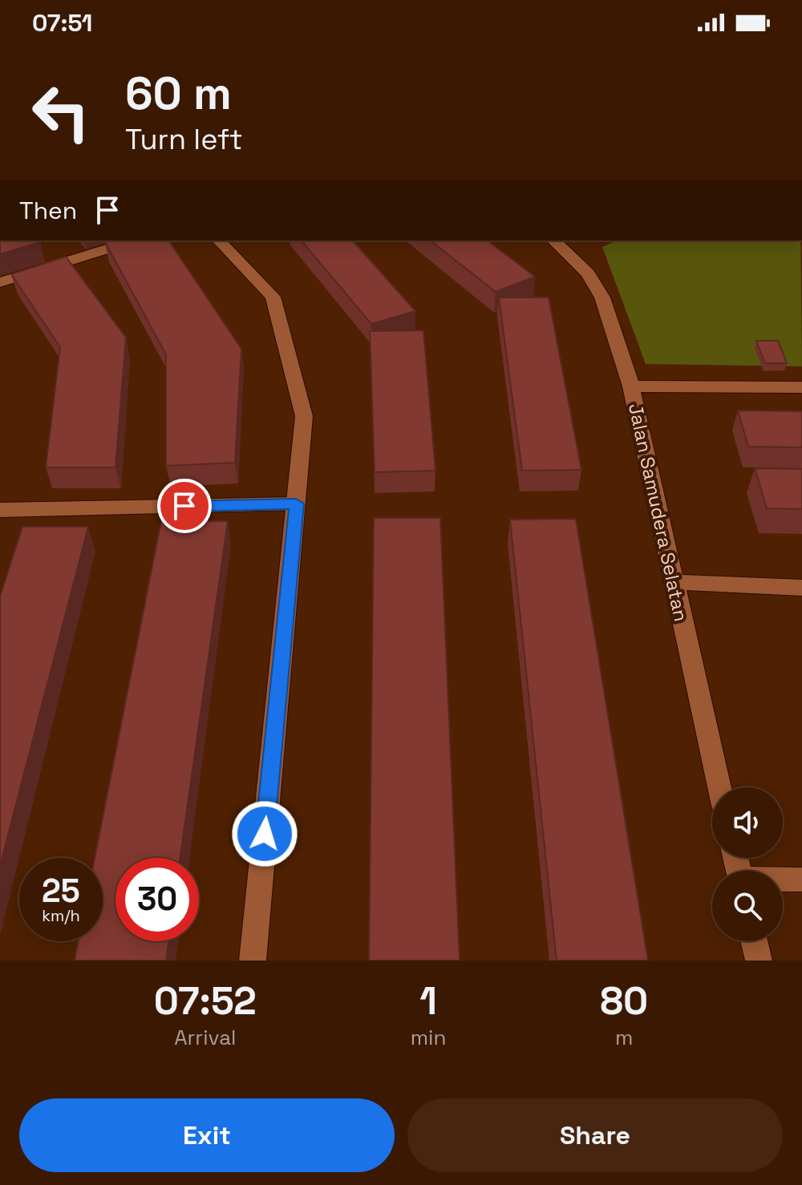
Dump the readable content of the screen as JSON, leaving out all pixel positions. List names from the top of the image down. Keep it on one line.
{"streets":{"street":["Jalan Samudera Selatan"]},"page":{"status":"07:51","turn":["60 m","Turn left"],"then":"Then","speed":"25 km/h","limit":"30","eta":["07:52","Arrival","1","min","80","m"],"buttons":["Exit","Share"]}}
